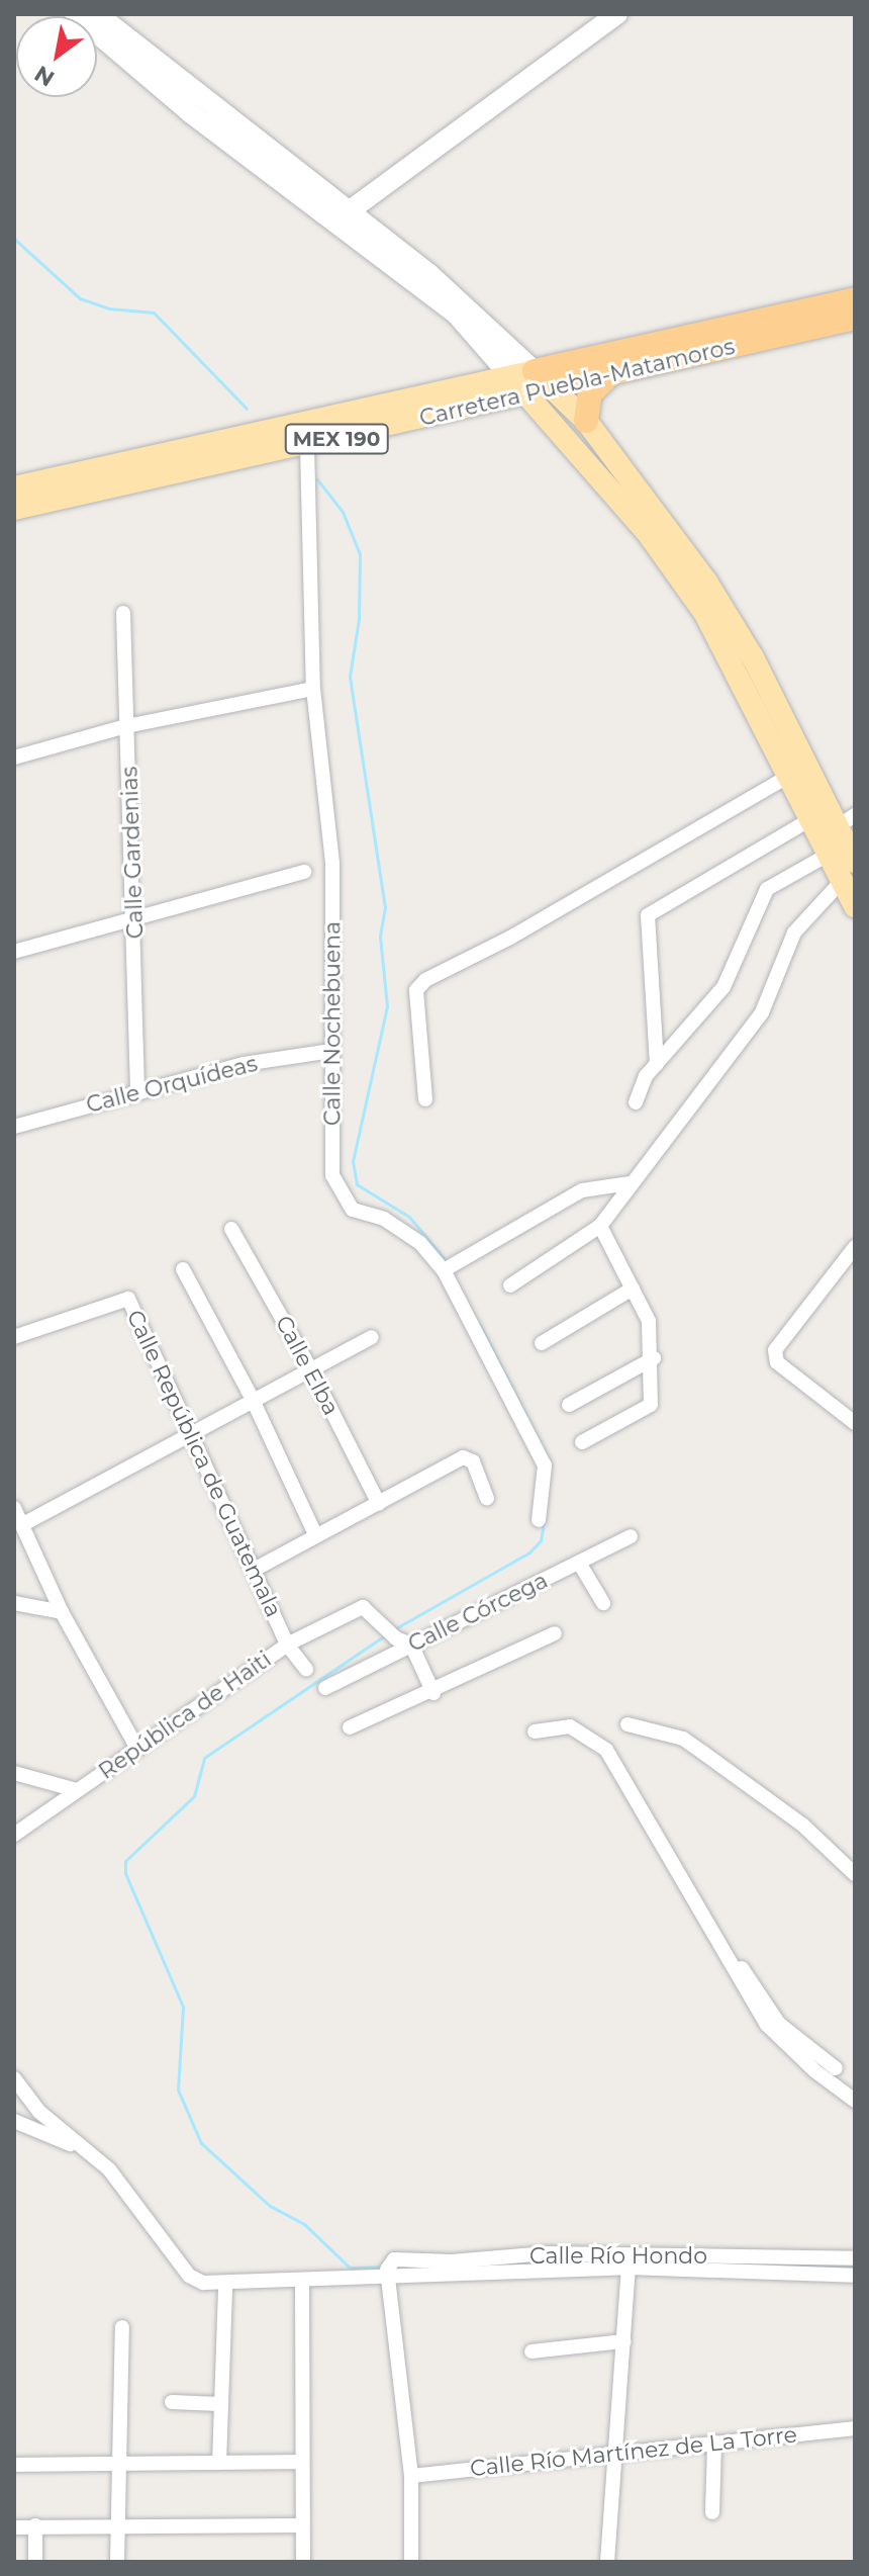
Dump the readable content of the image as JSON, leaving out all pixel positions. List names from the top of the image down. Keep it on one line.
{"streets":{"highway":["Carretera Puebla-Matamoros","MEX 190"],"street":["Calle Gardenias","Calle Nochebuena","Calle Orquídeas","Calle Elba","Calle República de Guatemala","Calle Córcega","República de Haiti","Calle Río Hondo","Calle Río Martínez de La Torre"]},"crossings":[["Carretera Puebla-Matamoros","Calle Nochebuena"],["Calle Gardenias","Calle Orquídeas"],["Calle Nochebuena","Calle Orquídeas"],["Calle República de Guatemala","República de Haiti"],["Calle Córcega","República de Haiti"]],"north":"bottom left"}
